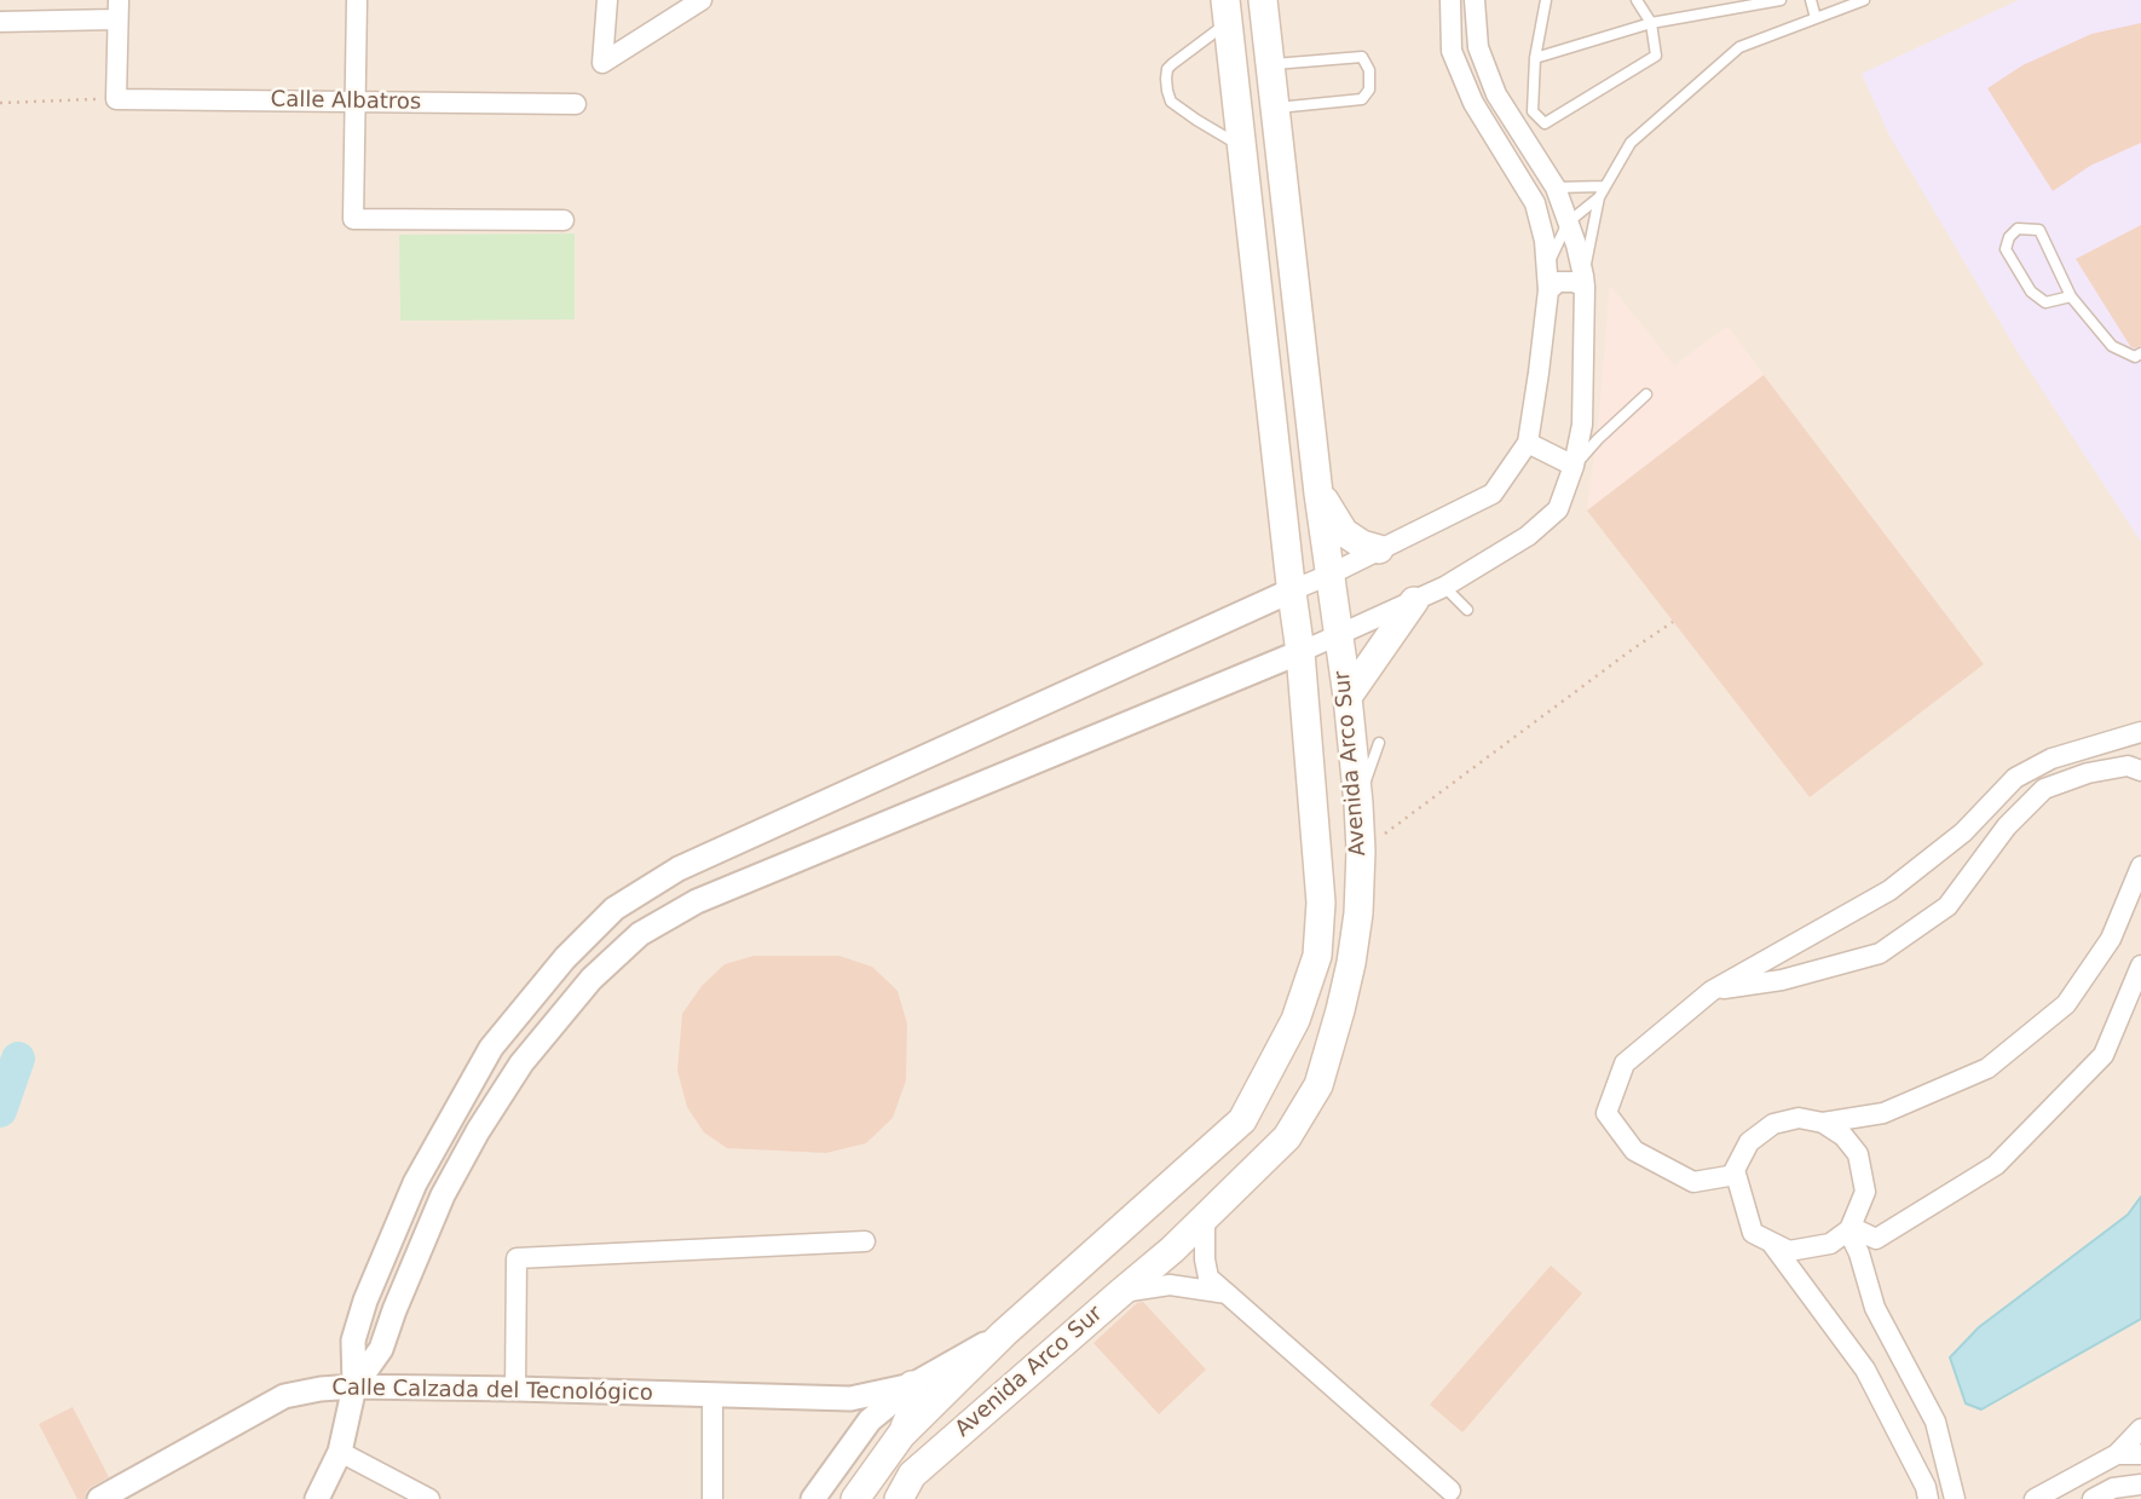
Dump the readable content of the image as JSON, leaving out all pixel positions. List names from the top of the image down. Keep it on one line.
{"streets":{"main road":["Avenida Arco Sur"],"street":["Calle Albatros","Calle Calzada del Tecnológico"]}}
